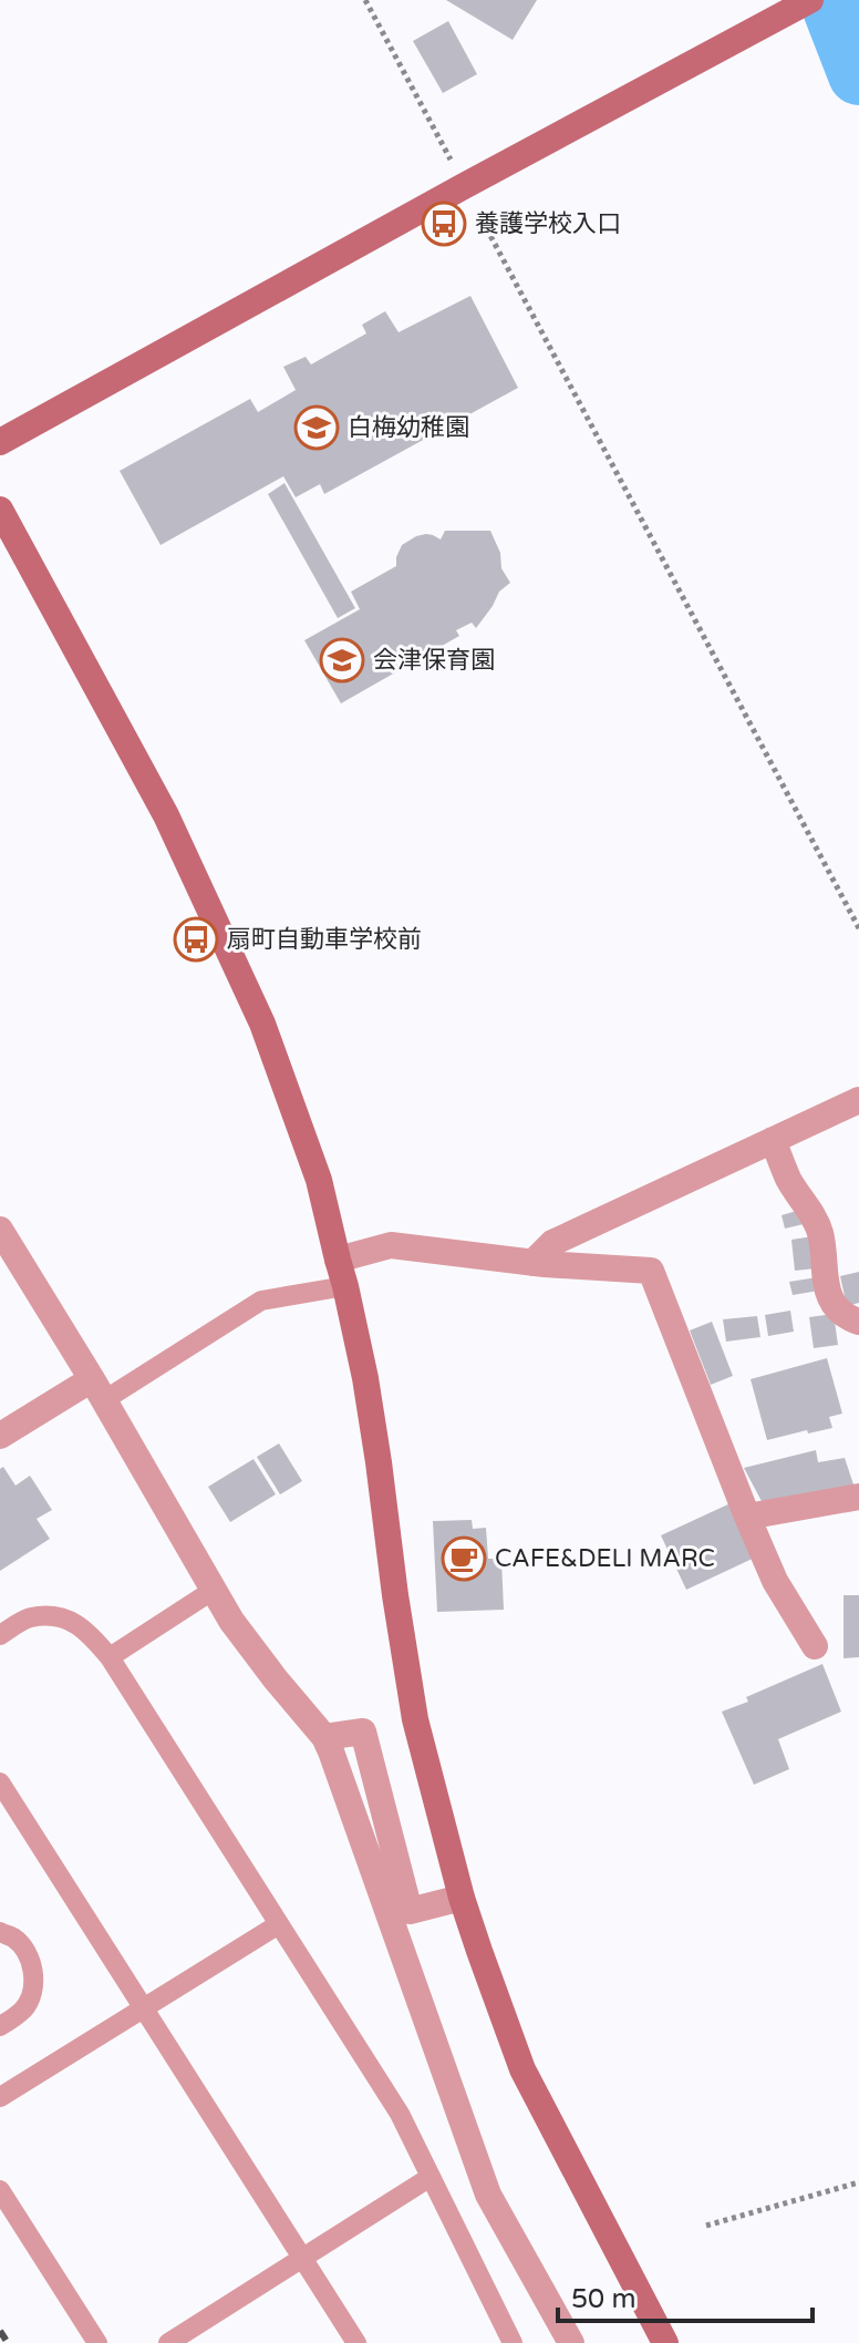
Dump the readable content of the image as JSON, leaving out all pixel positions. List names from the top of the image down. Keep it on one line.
{"places":{"bus stop":["養護学校入口","扇町自動車学校前"],"school or university":["白梅幼稚園","会津保育園"],"cafe":["CAFE&DELI MARC"]},"scale_bar":"50 m"}
